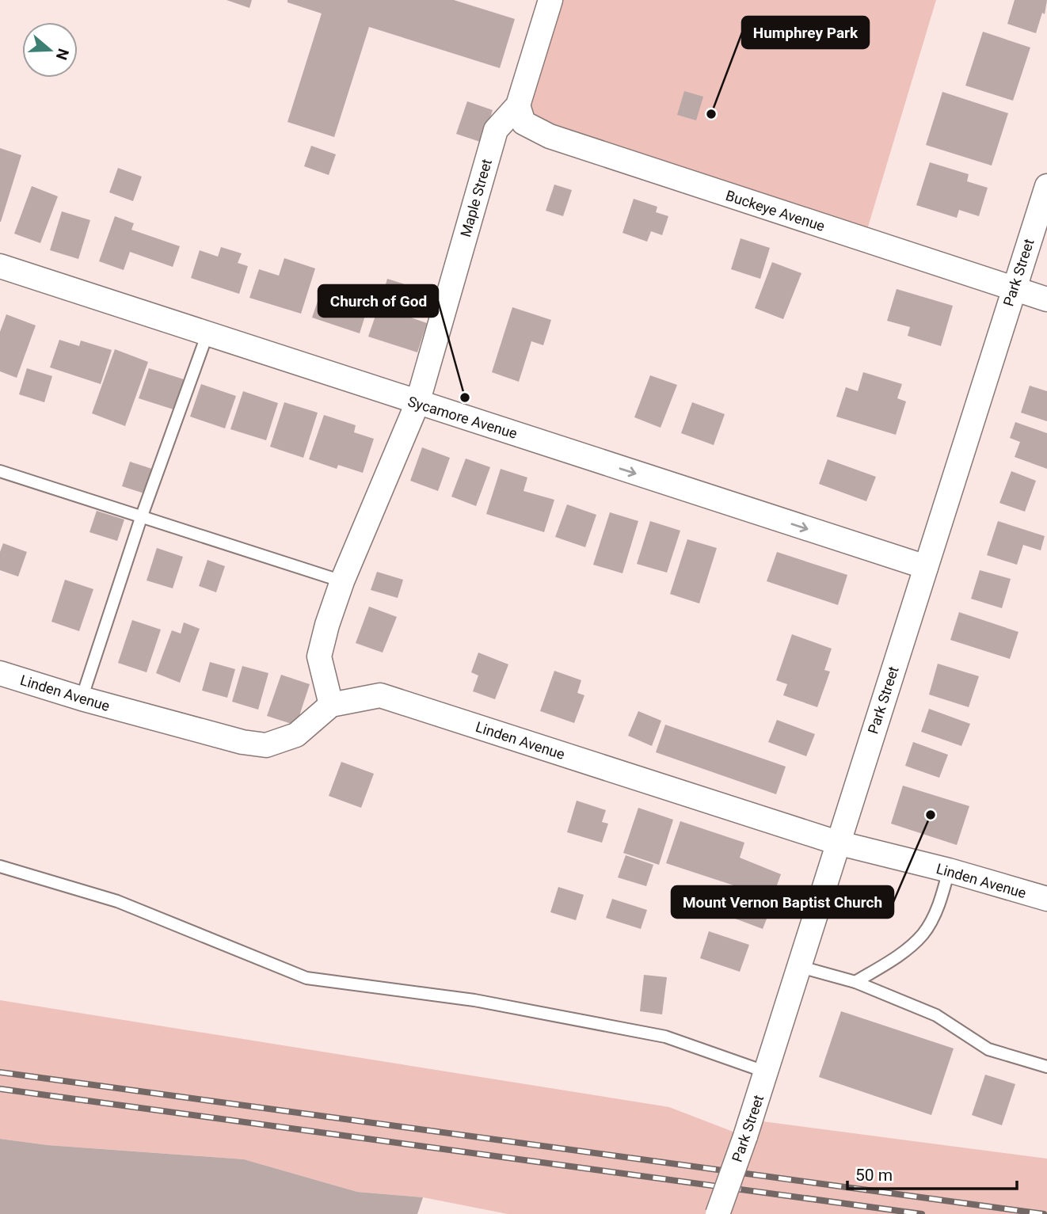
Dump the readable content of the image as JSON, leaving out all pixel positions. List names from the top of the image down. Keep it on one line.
{"streets":{"street":["Maple Street","Buckeye Avenue","Park Street","Sycamore Avenue","Linden Avenue"]},"crossings":[["Maple Street","Buckeye Avenue"],["Maple Street","Sycamore Avenue"],["Maple Street","Linden Avenue"],["Buckeye Avenue","Park Street"],["Park Street","Sycamore Avenue"],["Park Street","Linden Avenue"]],"one_way":["Sycamore Avenue"],"places":["Humphrey Park","Church of God","Mount Vernon Baptist Church"],"scale_bar":"50 m","north":"right"}
